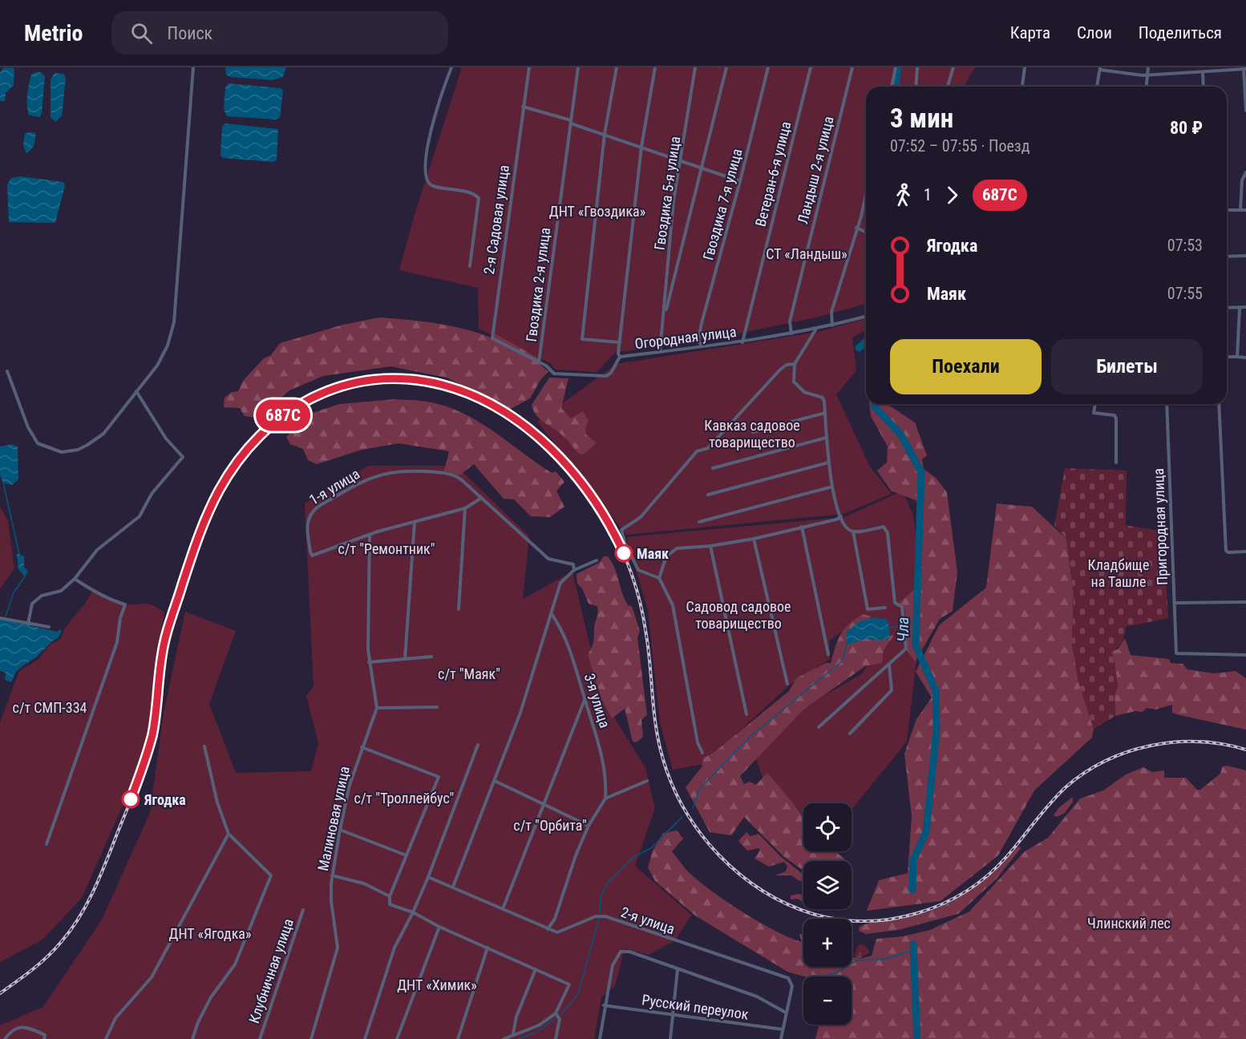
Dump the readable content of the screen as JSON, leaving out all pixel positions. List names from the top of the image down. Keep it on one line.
{"streets":{"street":["Ландыш 2-я улица","Ветеран-6-я улица","Гвоздика 5-я улица","Гвоздика 7-я улица","2-я Садовая улица","Гвоздика 2-я улица","Огородная улица","1-я улица","Пригородная улица","3-я улица","Малиновая улица","2-я улица","Клубничная улица","Русский переулок"]},"crossings":[["Ландыш 2-я улица","Огородная улица"],["Ветеран-6-я улица","Огородная улица"],["Гвоздика 5-я улица","Огородная улица"],["Гвоздика 7-я улица","Огородная улица"],["2-я Садовая улица","Огородная улица"],["Гвоздика 2-я улица","Огородная улица"],["1-я улица","Малиновая улица"]],"water":["Чла"],"parks":["ДНТ «Гвоздика»","СТ «Ландыш»","Кавказ садовое товарищество","с/т \"Ремонтник\"","Кладбище на Ташле","Садовод садовое товарищество","с/т \"Маяк\"","с/т СМП-334","с/т \"Троллейбус\"","с/т \"Орбита\"","Члинский лес","ДНТ «Ягодка»","ДНТ «Химик»"],"places":["Маяк","Ягодка"],"page":{"header":"Metrio","search":"Поиск","nav":["Карта","Слои","Поделиться"],"on_map":"687С","heading":["3 мин","07:52 – 07:55 · Поезд","80 ₽"],"legs":["1","687С"],"list":[{"name":"Ягодка","value":"07:53"},{"name":"Маяк","value":"07:55"}],"buttons":["Поехали","Билеты"],"map_buttons":["+","−"]}}
